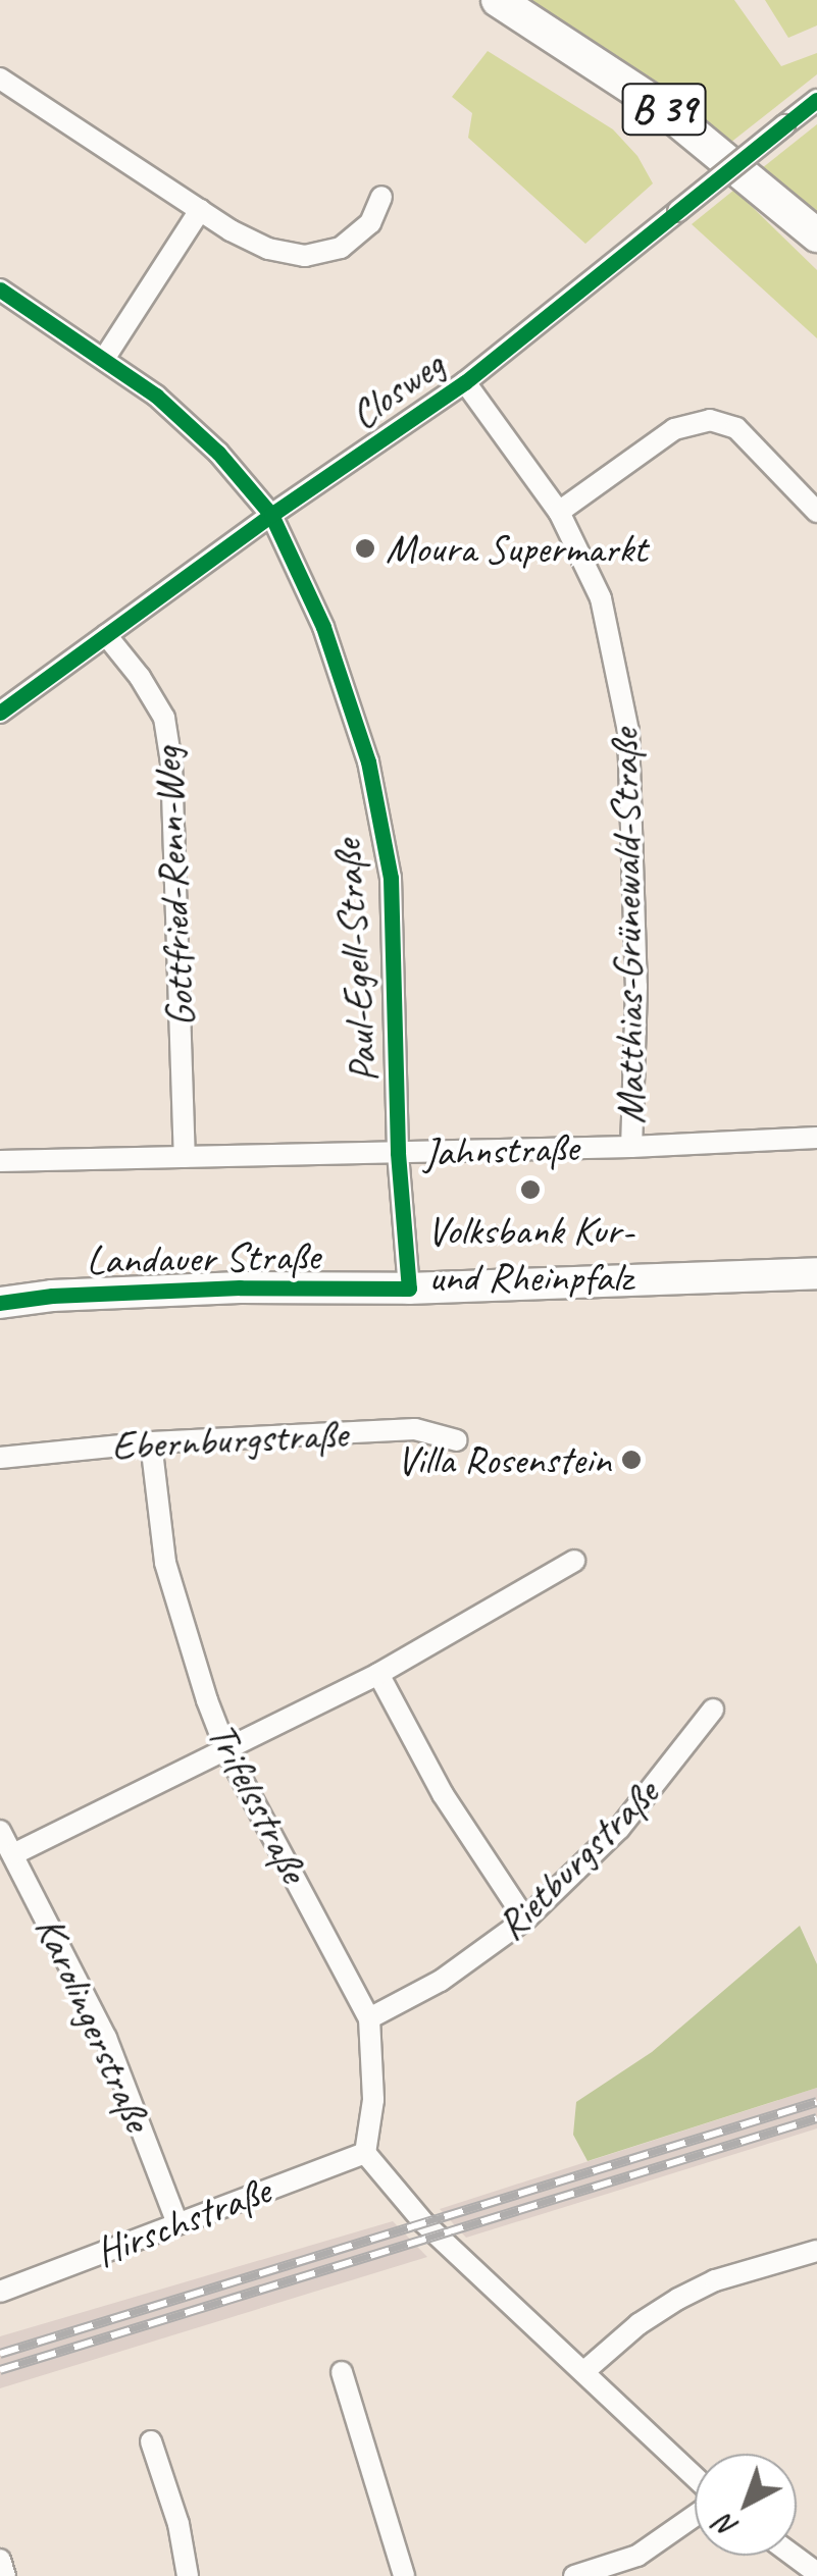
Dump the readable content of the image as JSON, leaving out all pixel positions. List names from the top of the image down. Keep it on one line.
{"streets":{"main road":["B 39","Landauer Straße"],"street":["Closweg","Gottfried-Renn-Weg","Matthias-Grünewald-Straße","Paul-Egell-Straße","Jahnstraße","Ebernburgstraße","Trifelsstraße","Rietburgstraße","Karolingerstraße","Hirschstraße"]},"crossings":[["Closweg","Gottfried-Renn-Weg"],["Closweg","Matthias-Grünewald-Straße"],["Closweg","Paul-Egell-Straße"],["Gottfried-Renn-Weg","Jahnstraße"],["Matthias-Grünewald-Straße","Jahnstraße"],["Paul-Egell-Straße","Jahnstraße"],["Paul-Egell-Straße","Landauer Straße"],["Ebernburgstraße","Trifelsstraße"],["Trifelsstraße","Rietburgstraße"],["Trifelsstraße","Hirschstraße"],["Karolingerstraße","Hirschstraße"]],"places":["Moura Supermarkt","Volksbank Kur- und Rheinpfalz","Villa Rosenstein"],"north":"bottom left"}
